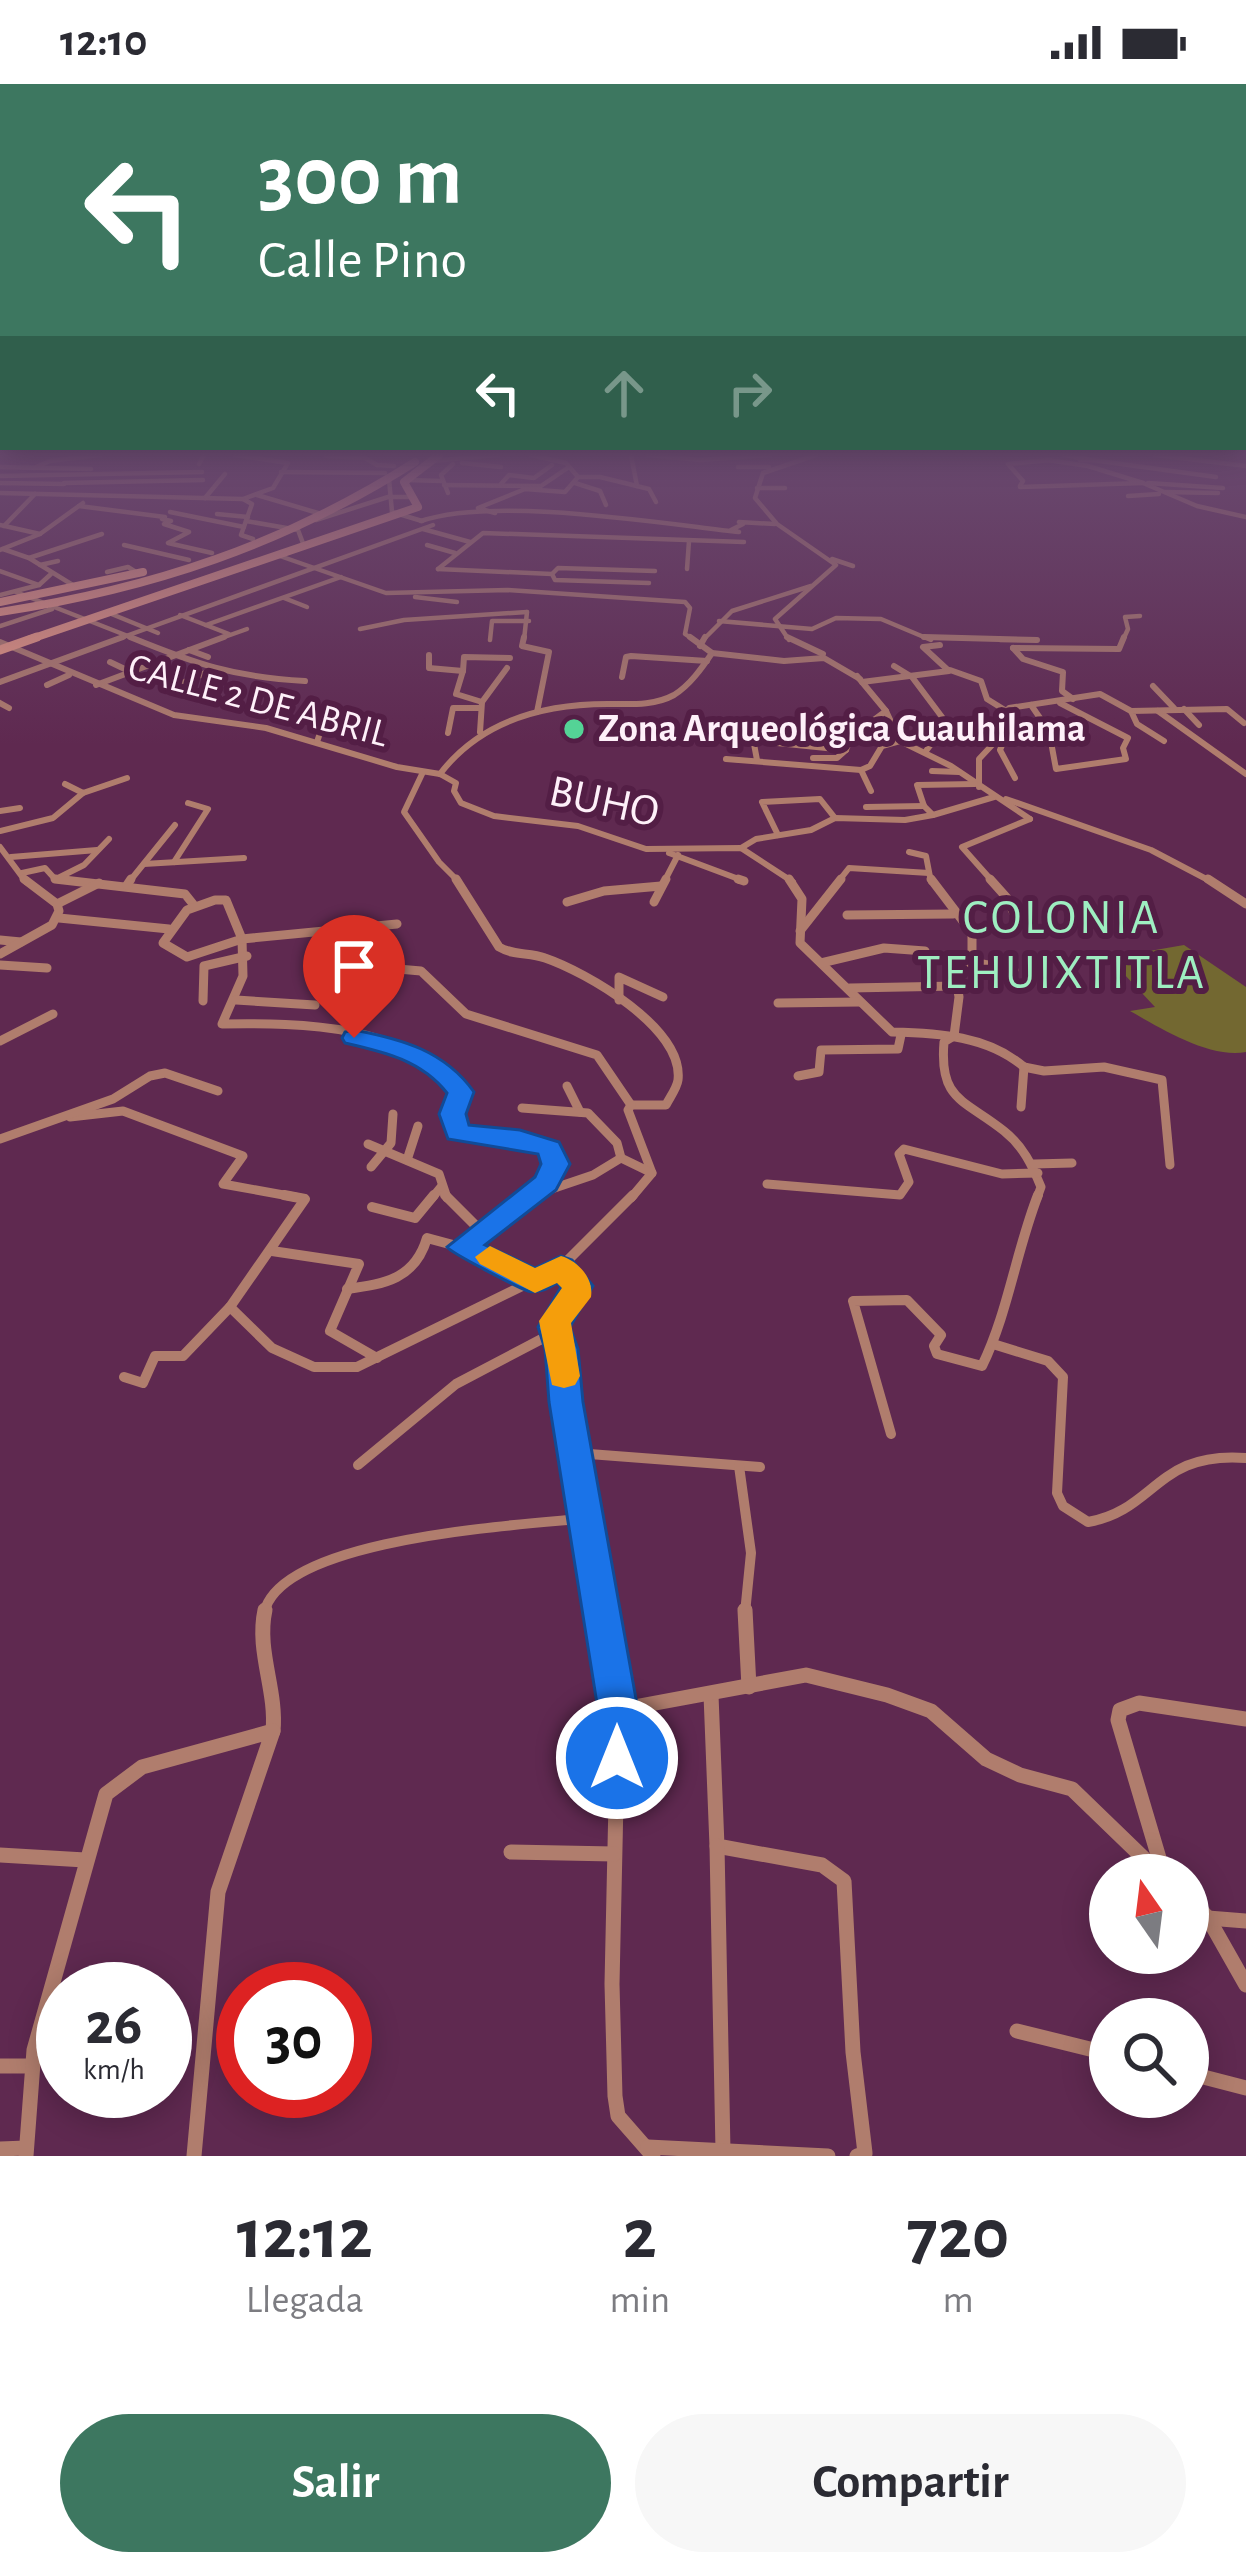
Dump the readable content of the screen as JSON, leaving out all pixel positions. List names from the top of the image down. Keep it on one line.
{"streets":{"street":["CALLE 2 DE ABRIL","BUHO"]},"crossings":[["CALLE 2 DE ABRIL","BUHO"]],"districts":["COLONIA TEHUIXTITLA"],"places":["Zona Arqueológica Cuauhilama"],"north":"top","page":{"status":"12:10","turn":["300 m","Calle Pino"],"speed":"26 km/h","limit":"30","eta":["12:12","Llegada","2","min","720","m"],"buttons":["Salir","Compartir"]}}
